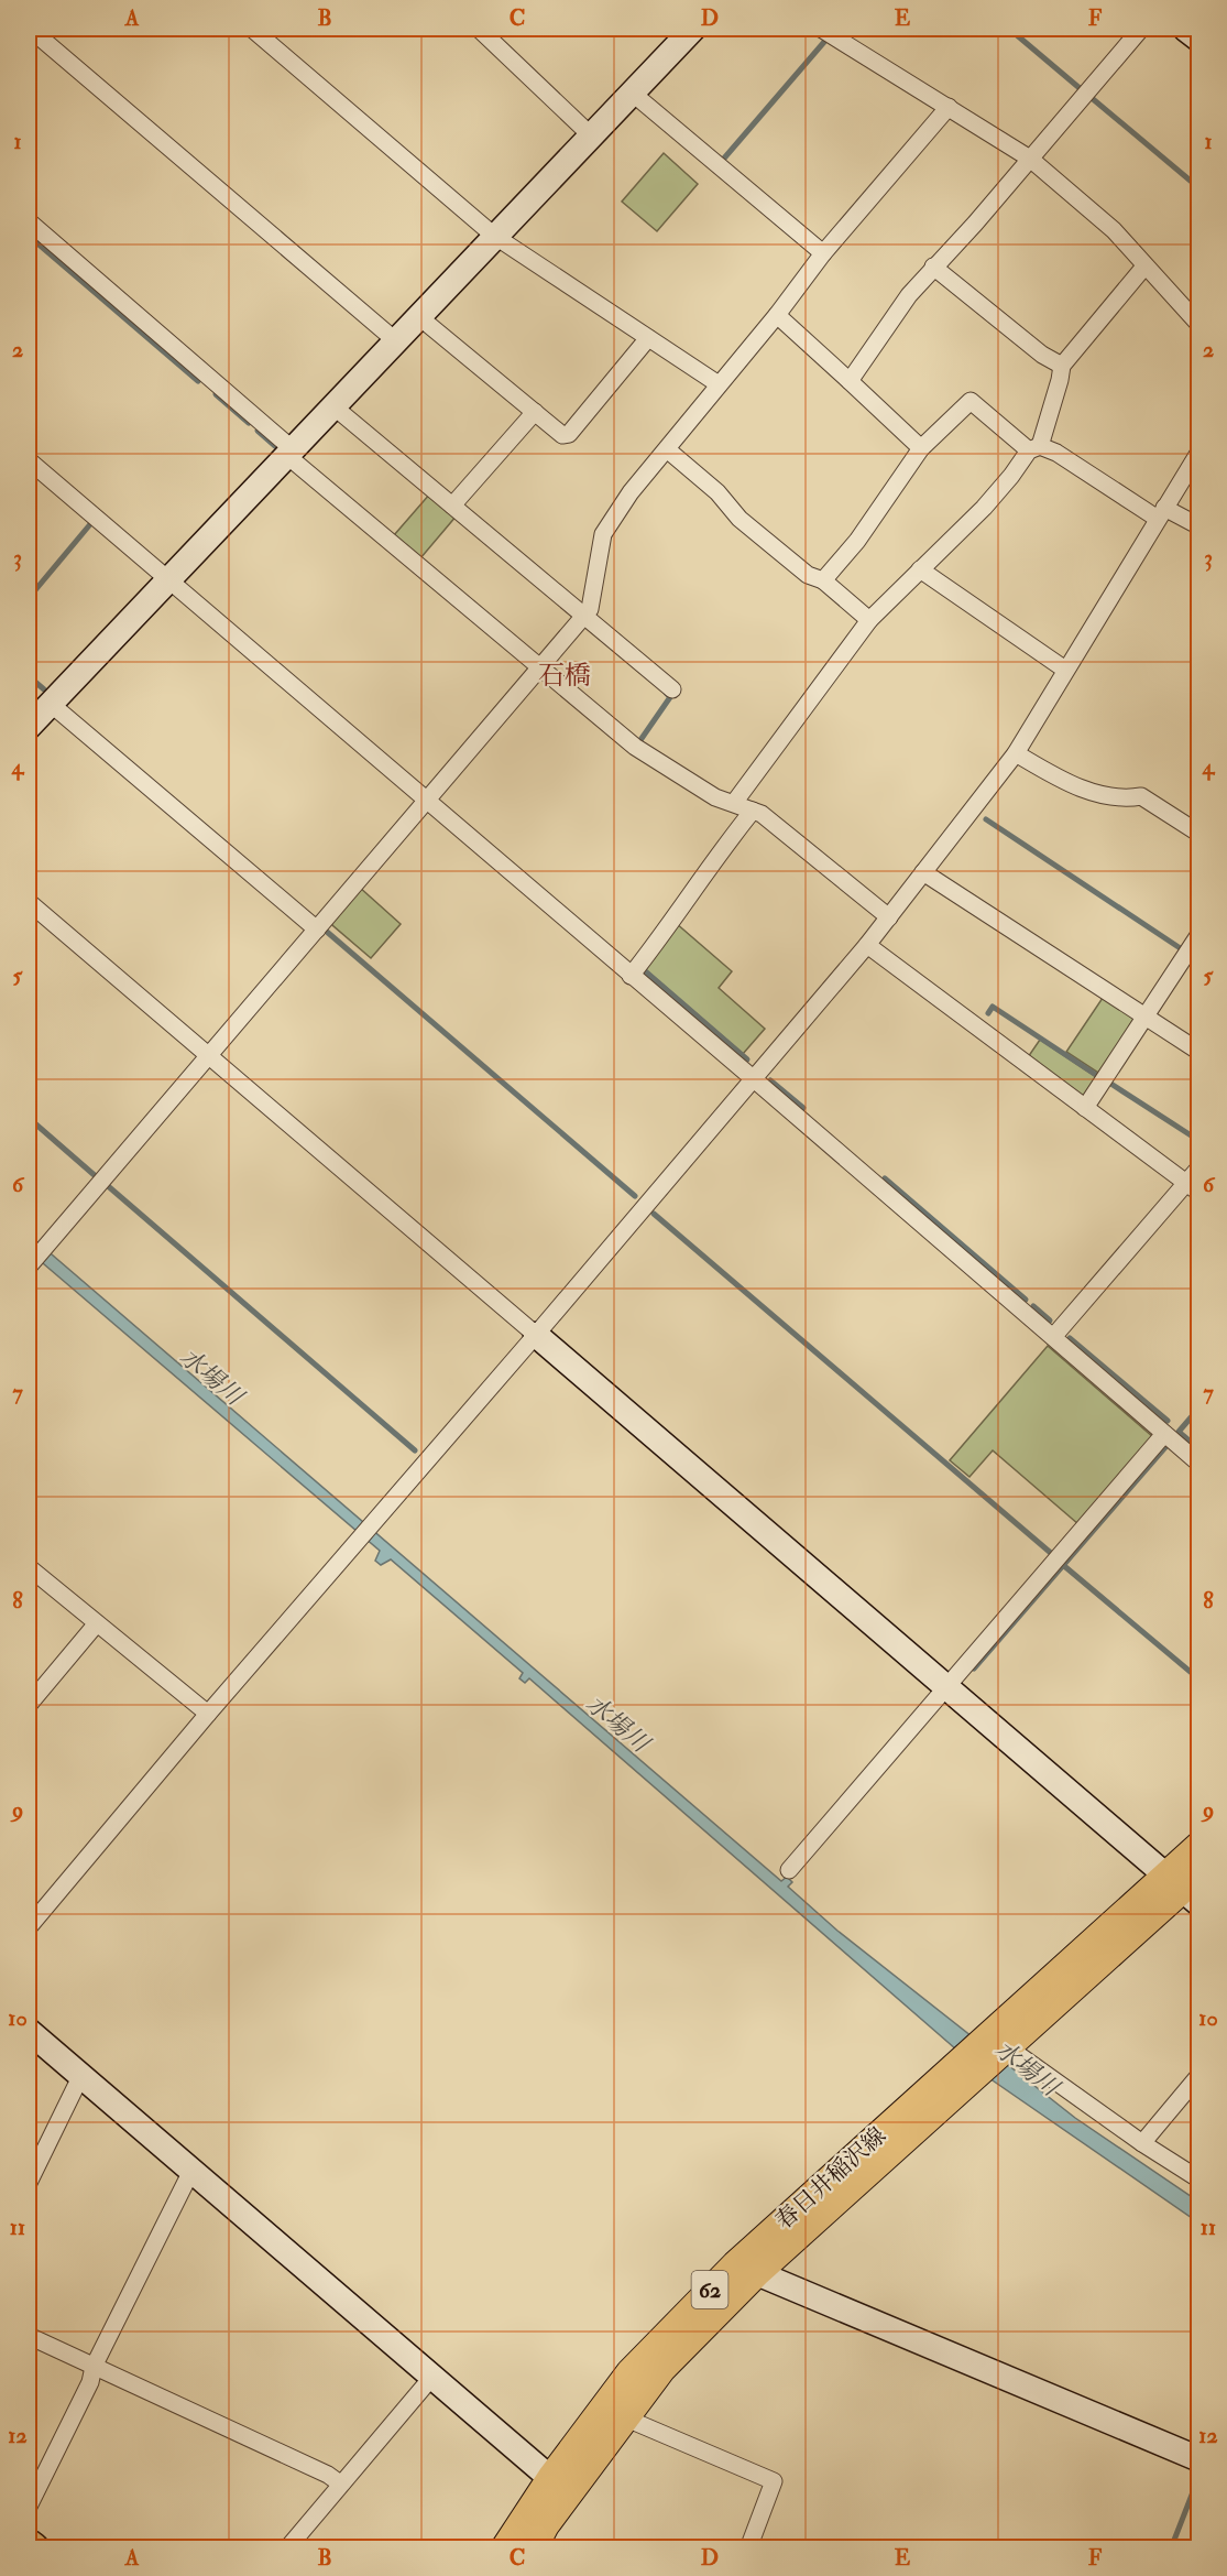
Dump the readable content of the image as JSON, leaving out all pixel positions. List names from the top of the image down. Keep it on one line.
{"streets":{"main road":["春日井稲沢線","62"]},"districts":["石橋"],"water":["水場川"],"grid":{"columns":["A","B","C","D","E","F"],"rows":["1","2","3","4","5","6","7","8","9","10","11","12"]}}
